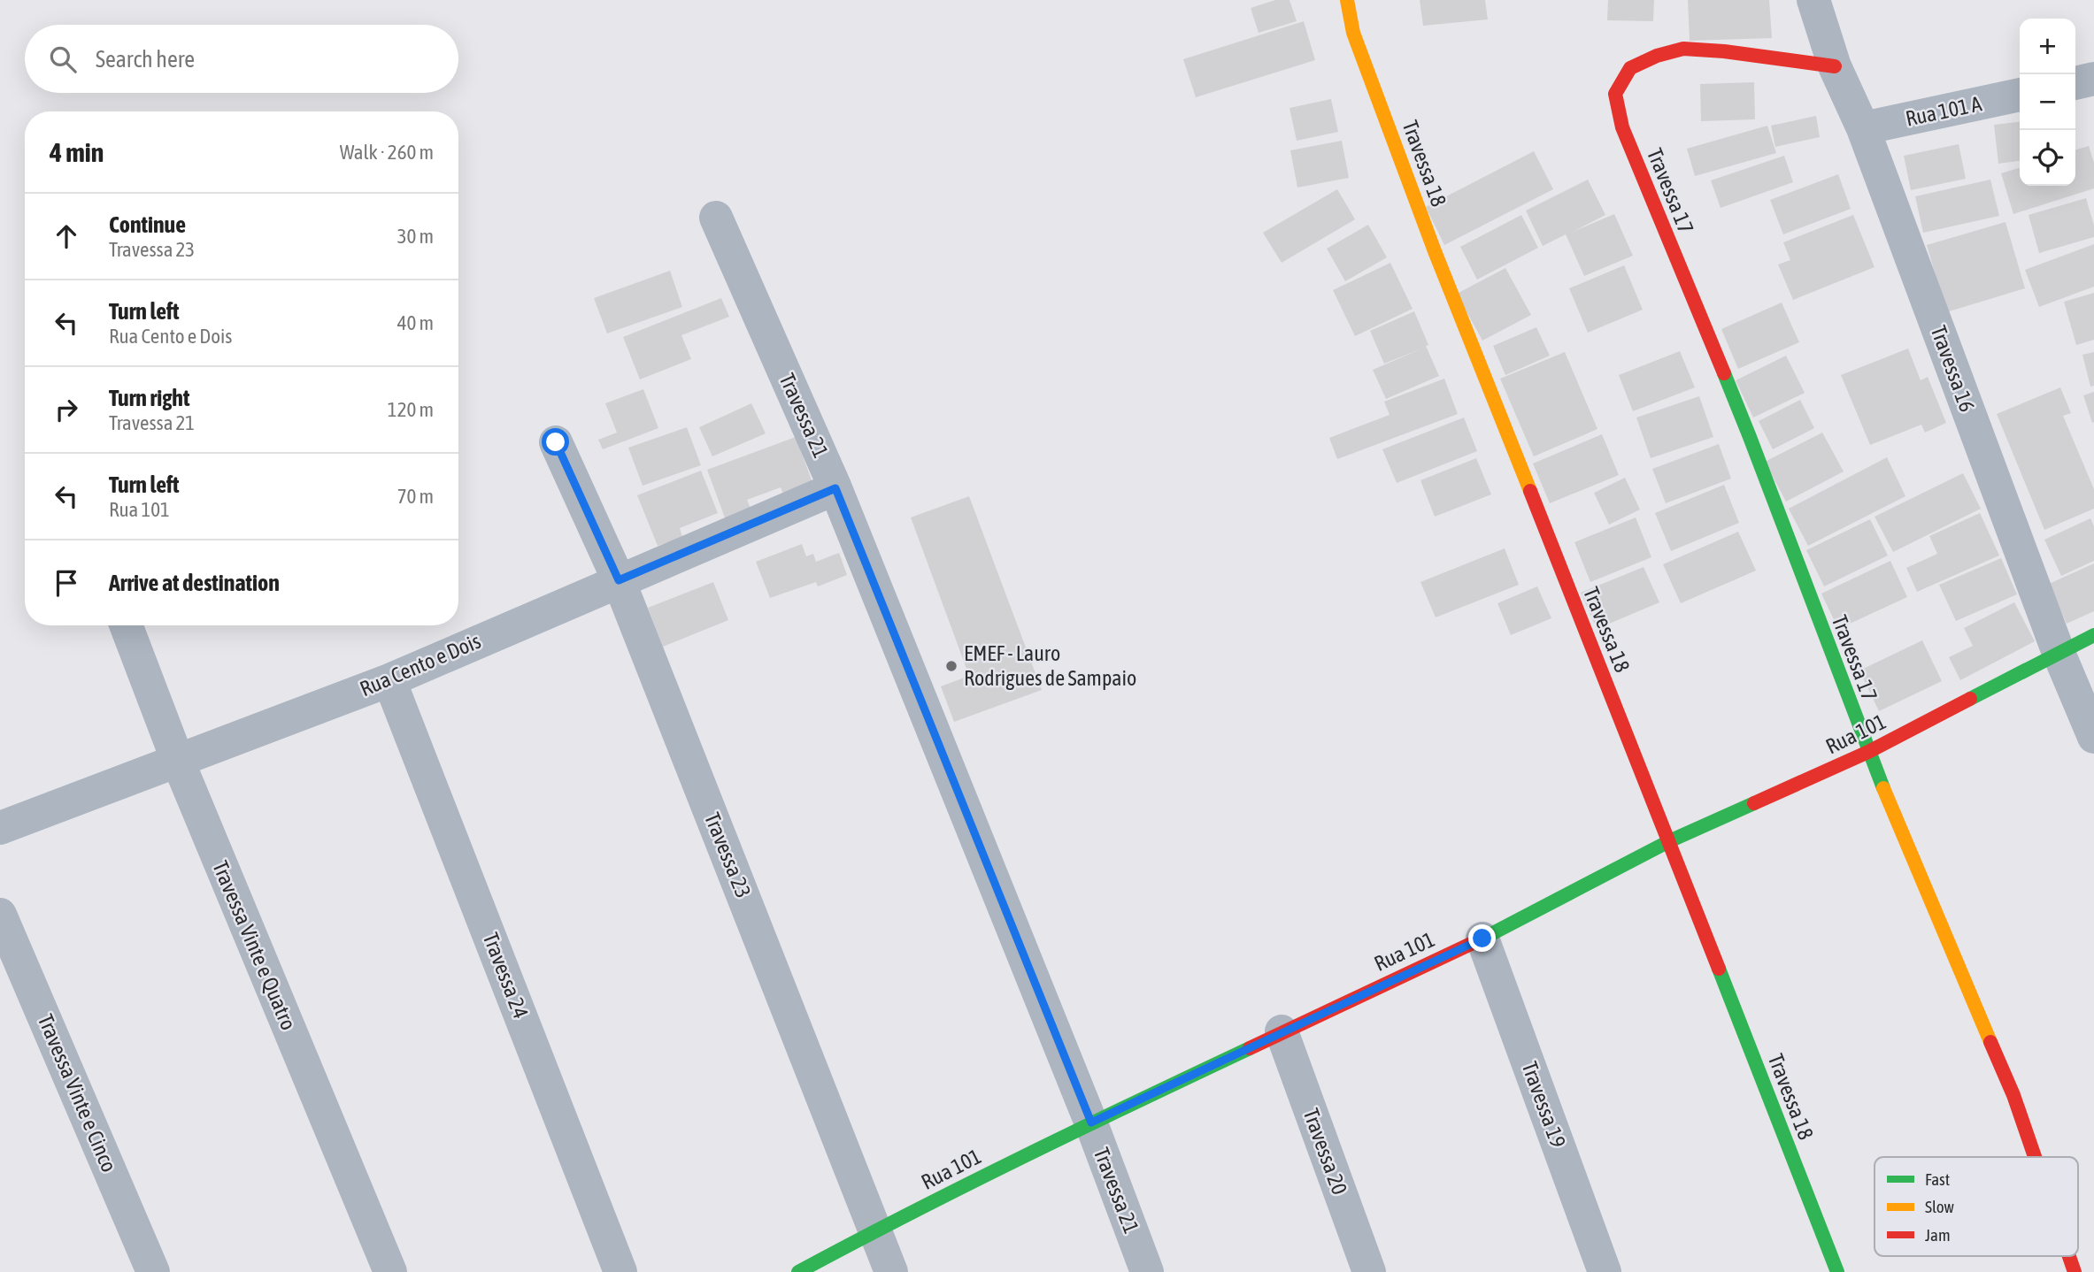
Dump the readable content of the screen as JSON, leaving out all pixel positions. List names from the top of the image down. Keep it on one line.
{"streets":{"street":["Rua 101 A","Travessa 18","Travessa 17","Travessa 16","Travessa 21","Rua Cento e Dois","Rua 101","Travessa 23","Travessa Vinte e Quatro","Travessa 24","Travessa Vinte e Cinco","Travessa 19","Travessa 20"]},"crossings":[["Rua 101 A","Travessa 16"],["Travessa 18","Rua 101"],["Travessa 17","Travessa 16"],["Travessa 17","Rua 101"],["Travessa 16","Rua 101"],["Travessa 21","Rua Cento e Dois"],["Travessa 21","Rua 101"],["Rua Cento e Dois","Travessa 23"],["Rua Cento e Dois","Travessa Vinte e Quatro"],["Rua Cento e Dois","Travessa 24"],["Rua 101","Travessa 23"],["Rua 101","Travessa 19"],["Rua 101","Travessa 20"]],"places":["EMEF - Lauro Rodrigues de Sampaio"],"legend":["Fast","Slow","Jam"],"page":{"map_buttons":["+","−"],"search":"Search here","heading":["4 min","Walk · 260 m"],"list":[["Continue","Travessa 23","30 m"],["Turn left","Rua Cento e Dois","40 m"],["Turn right","Travessa 21","120 m"],["Turn left","Rua 101","70 m"],"Arrive at destination"]}}
